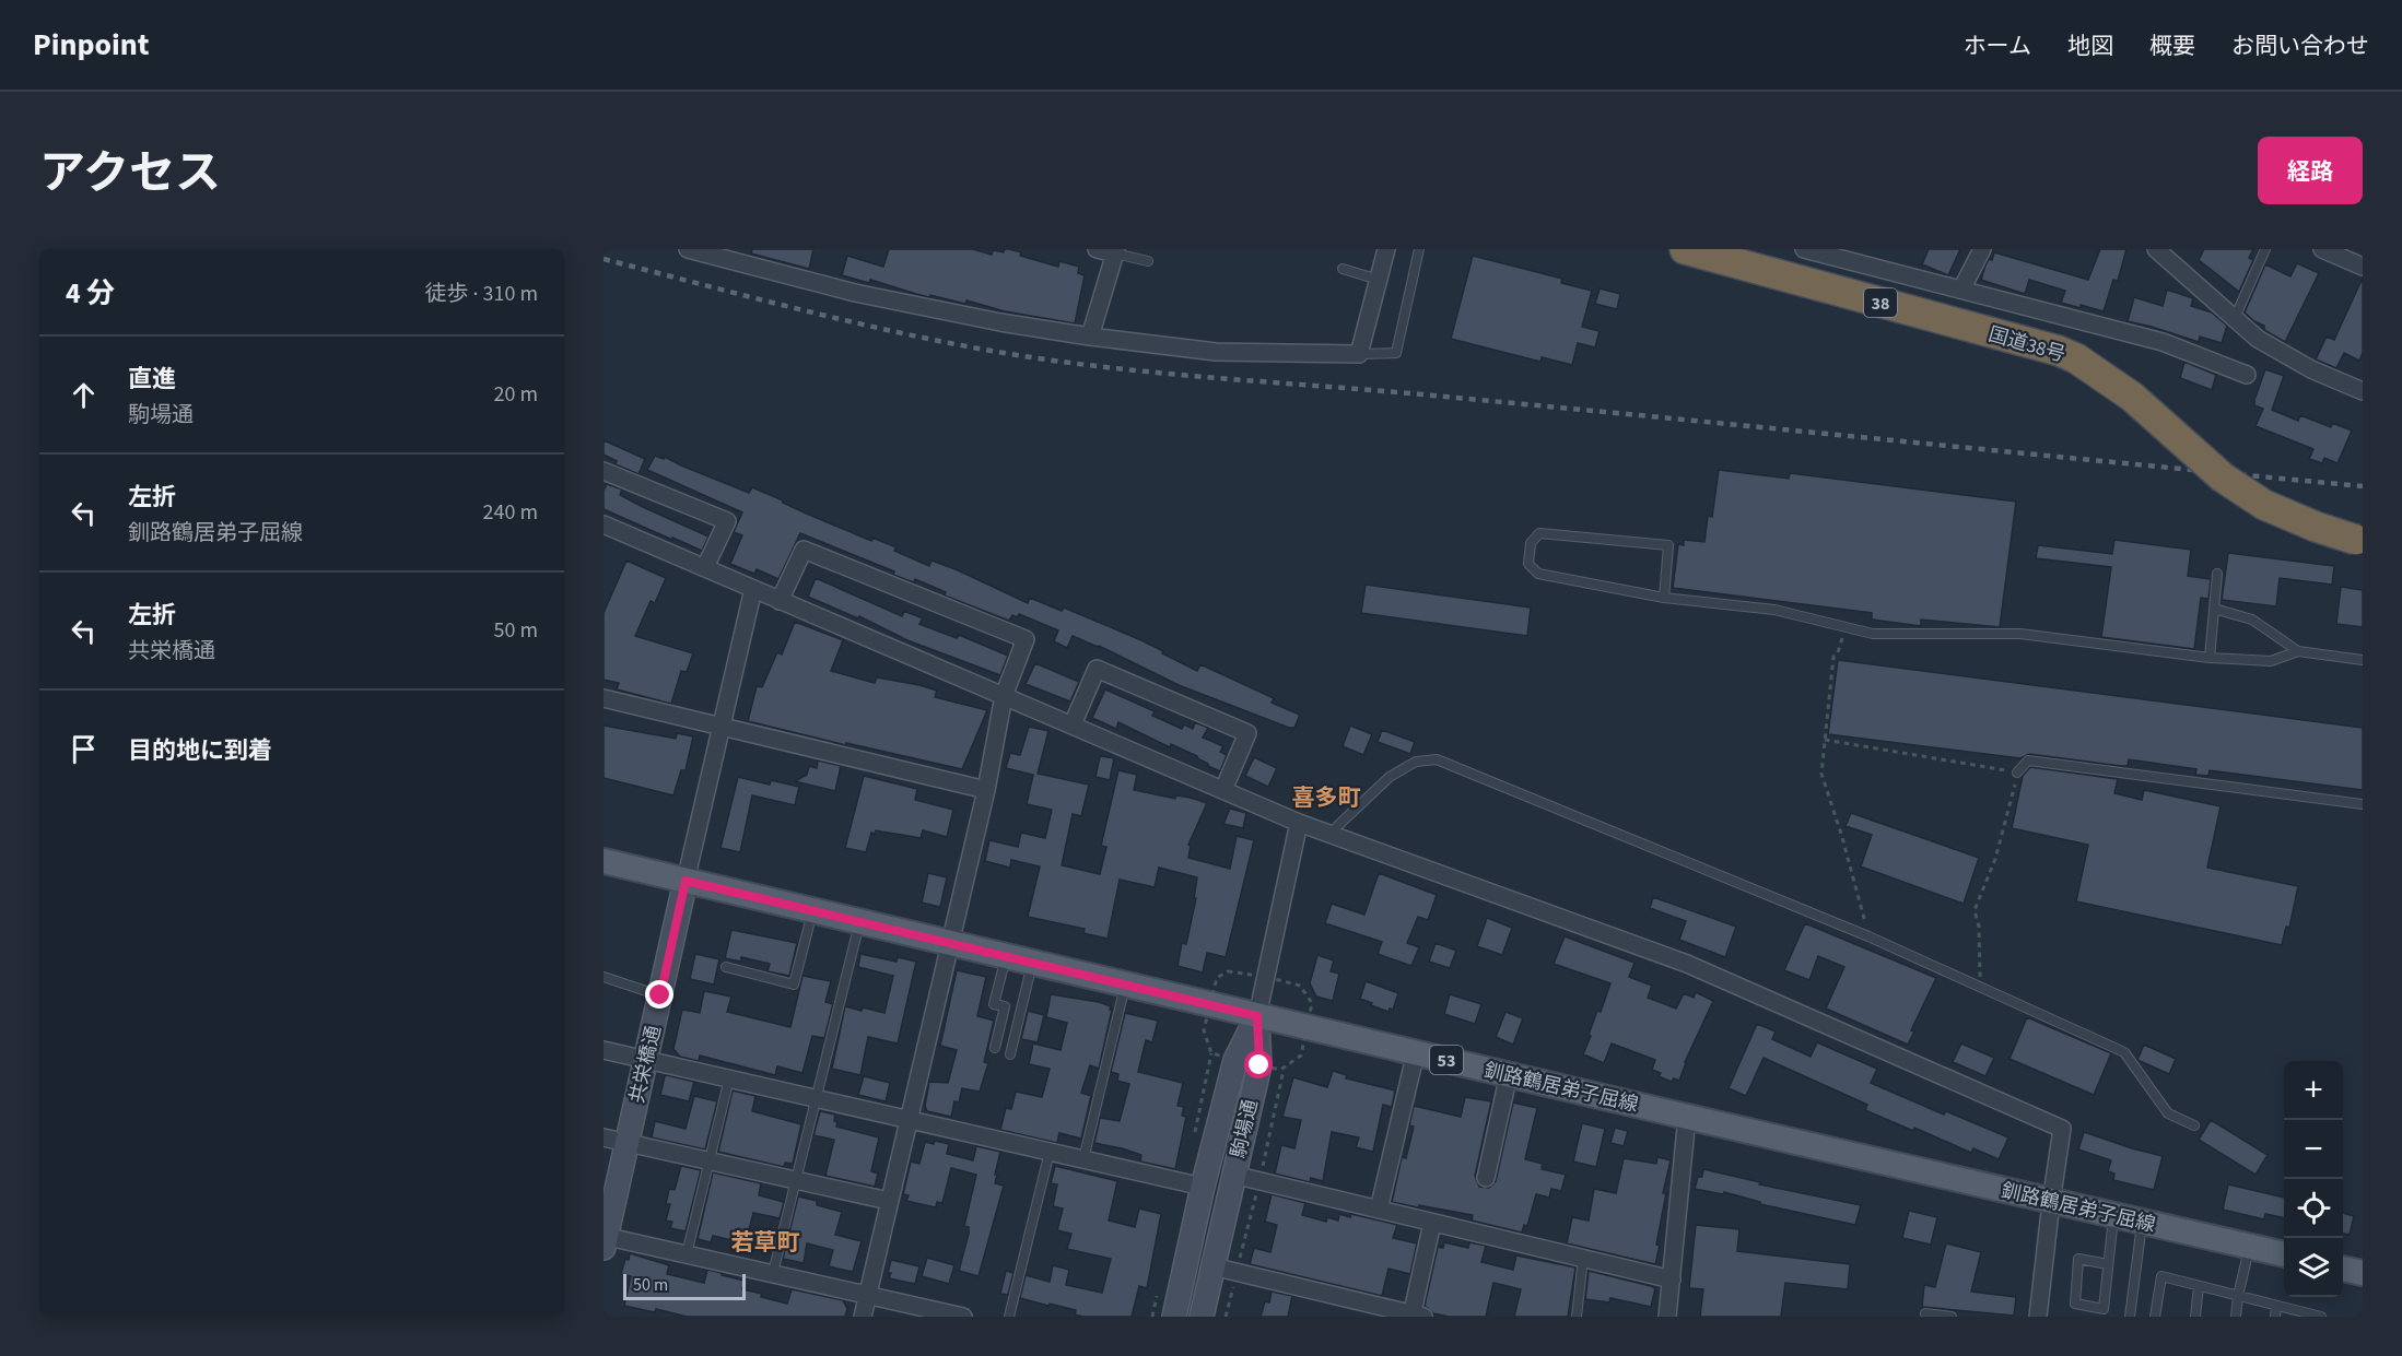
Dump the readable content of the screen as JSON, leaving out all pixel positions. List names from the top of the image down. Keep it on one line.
{"streets":{"highway":["38","国道38号"],"main road":["53","釧路鶴居弟子屈線"],"street":["共栄橋通","駒場通"]},"crossings":[["共栄橋通","釧路鶴居弟子屈線"],["釧路鶴居弟子屈線","駒場通"]],"districts":["喜多町","若草町"],"scale_bar":"50 m","page":{"header":"Pinpoint","nav":["ホーム","地図","概要","お問い合わせ"],"title":"アクセス","buttons":"経路","heading":["4 分","徒歩 · 310 m"],"list":[["直進","駒場通","20 m"],["左折","釧路鶴居弟子屈線","240 m"],["左折","共栄橋通","50 m"],"目的地に到着"],"map_buttons":["+","−"],"scale":"50 m"}}
